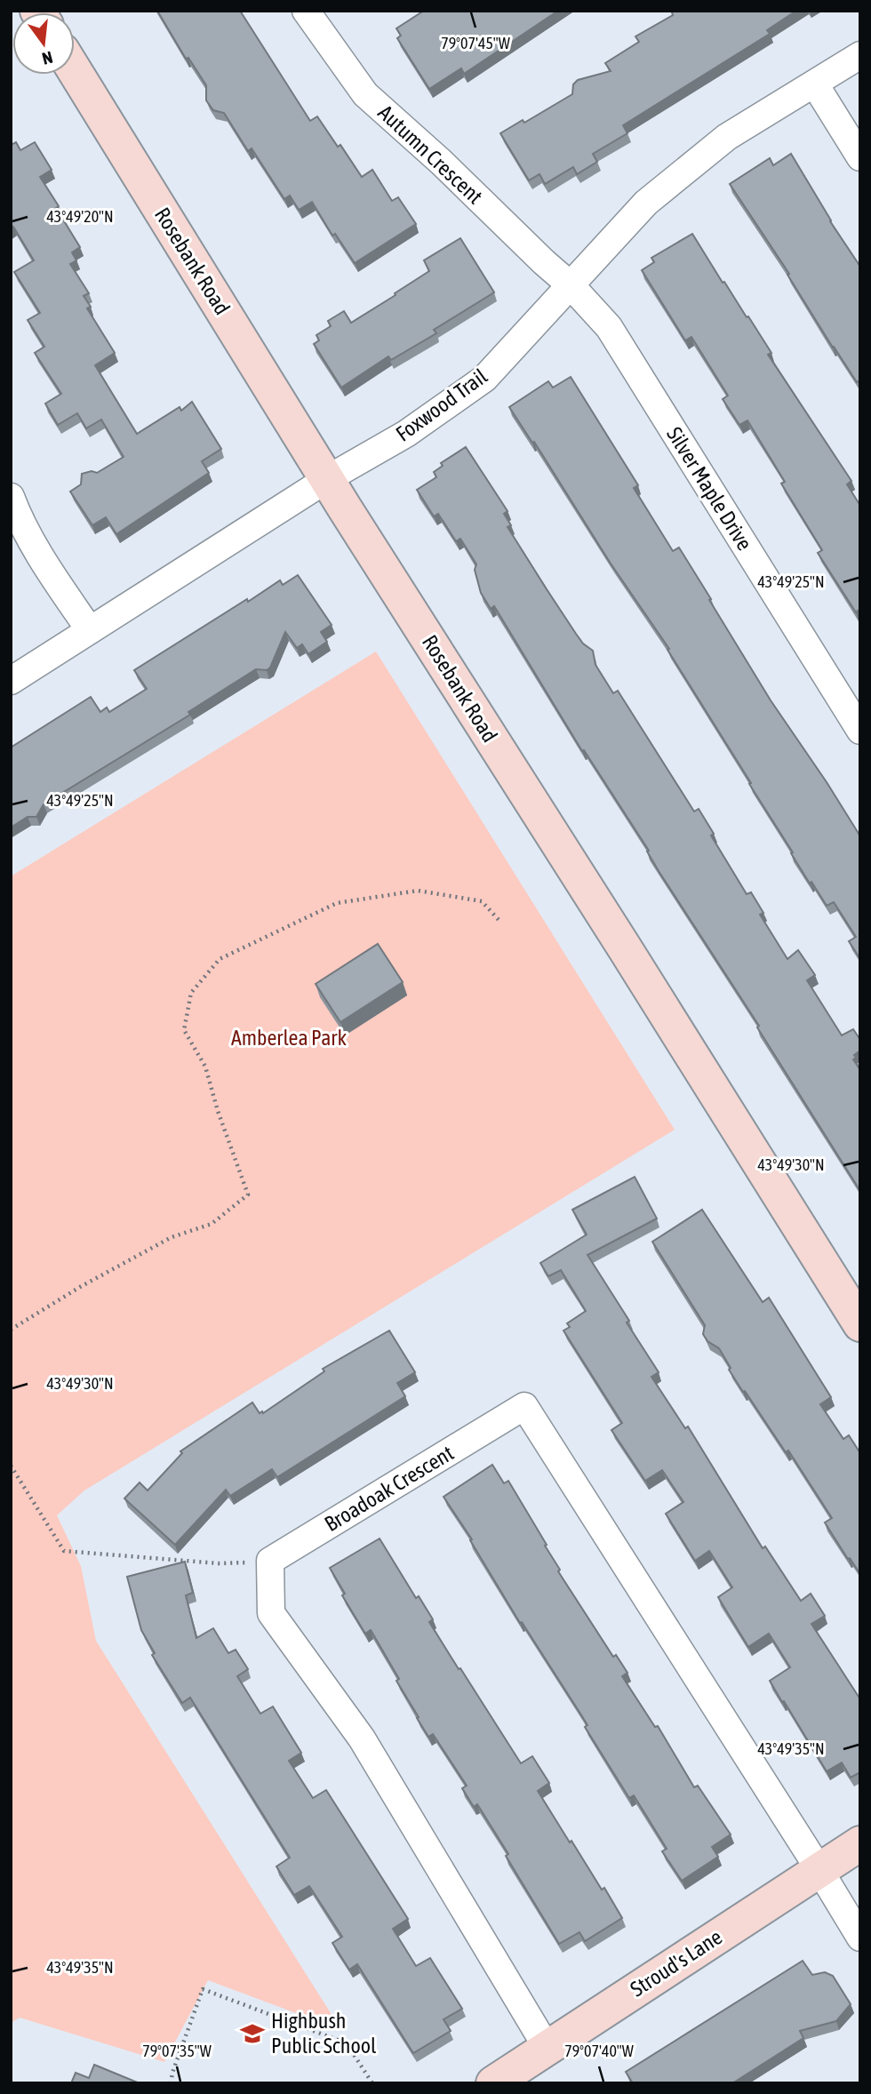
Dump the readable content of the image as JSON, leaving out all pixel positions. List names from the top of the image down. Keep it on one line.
{"streets":{"street":["Autumn Crescent","Rosebank Road","Foxwood Trail","Silver Maple Drive","Broadoak Crescent","Stroud's Lane"]},"crossings":[["Autumn Crescent","Foxwood Trail"],["Autumn Crescent","Silver Maple Drive"],["Rosebank Road","Foxwood Trail"],["Foxwood Trail","Silver Maple Drive"],["Broadoak Crescent","Stroud's Lane"]],"parks":["Amberlea Park"],"places":{"school or university":["Highbush Public School"]},"north":"bottom","coordinates":["79°07'45\"W","43°49'20\"N","43°49'25\"N","43°49'30\"N","43°49'35\"N","79°07'35\"W","79°07'40\"W"]}
